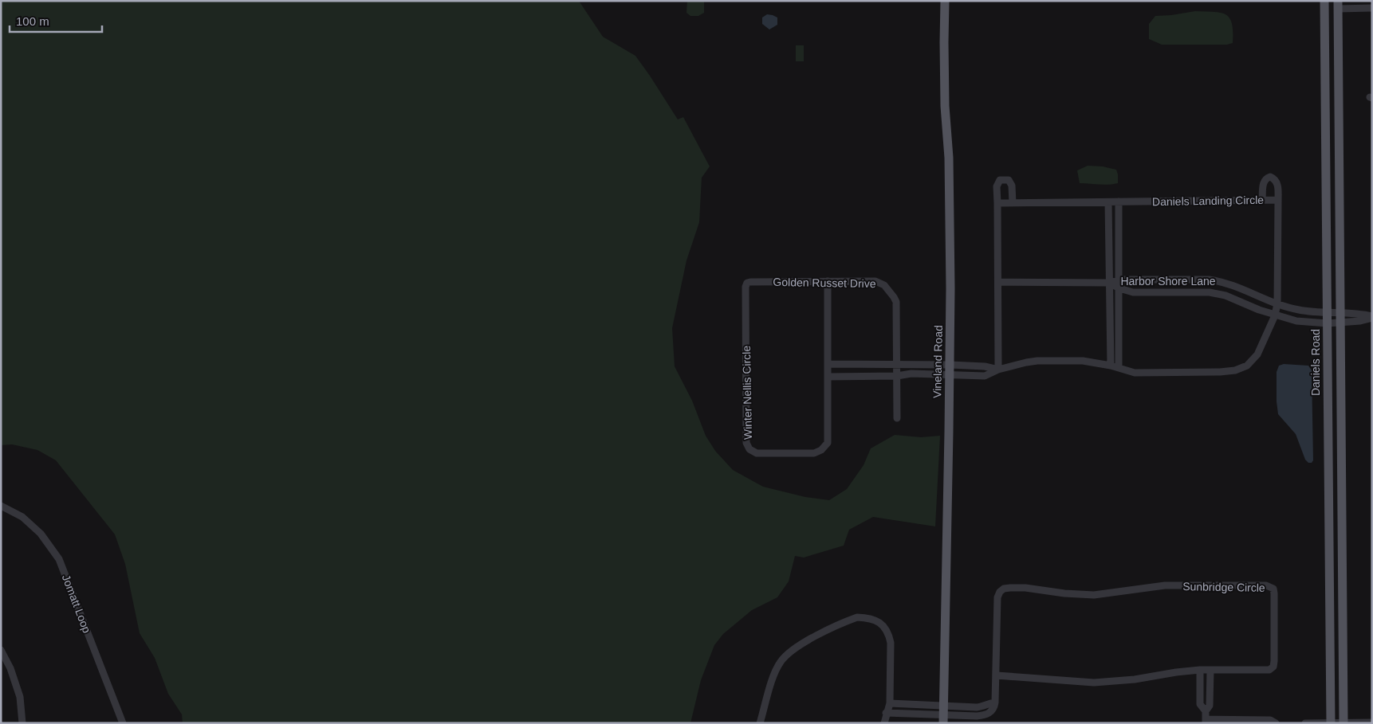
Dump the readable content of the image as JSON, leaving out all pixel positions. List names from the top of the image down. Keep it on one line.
{"streets":{"main road":["Vineland Road","Daniels Road"],"street":["Daniels Landing Circle","Harbor Shore Lane","Golden Russet Drive","Winter Nellis Circle","Sunbridge Circle","Jomatt Loop"]},"crossings":[["Daniels Landing Circle","Harbor Shore Lane"],["Daniels Landing Circle","Golden Russet Drive"],["Daniels Landing Circle","Vineland Road"],["Daniels Landing Circle","Winter Nellis Circle"],["Harbor Shore Lane","Daniels Road"],["Golden Russet Drive","Winter Nellis Circle"]],"scale_bar":"100 m"}
